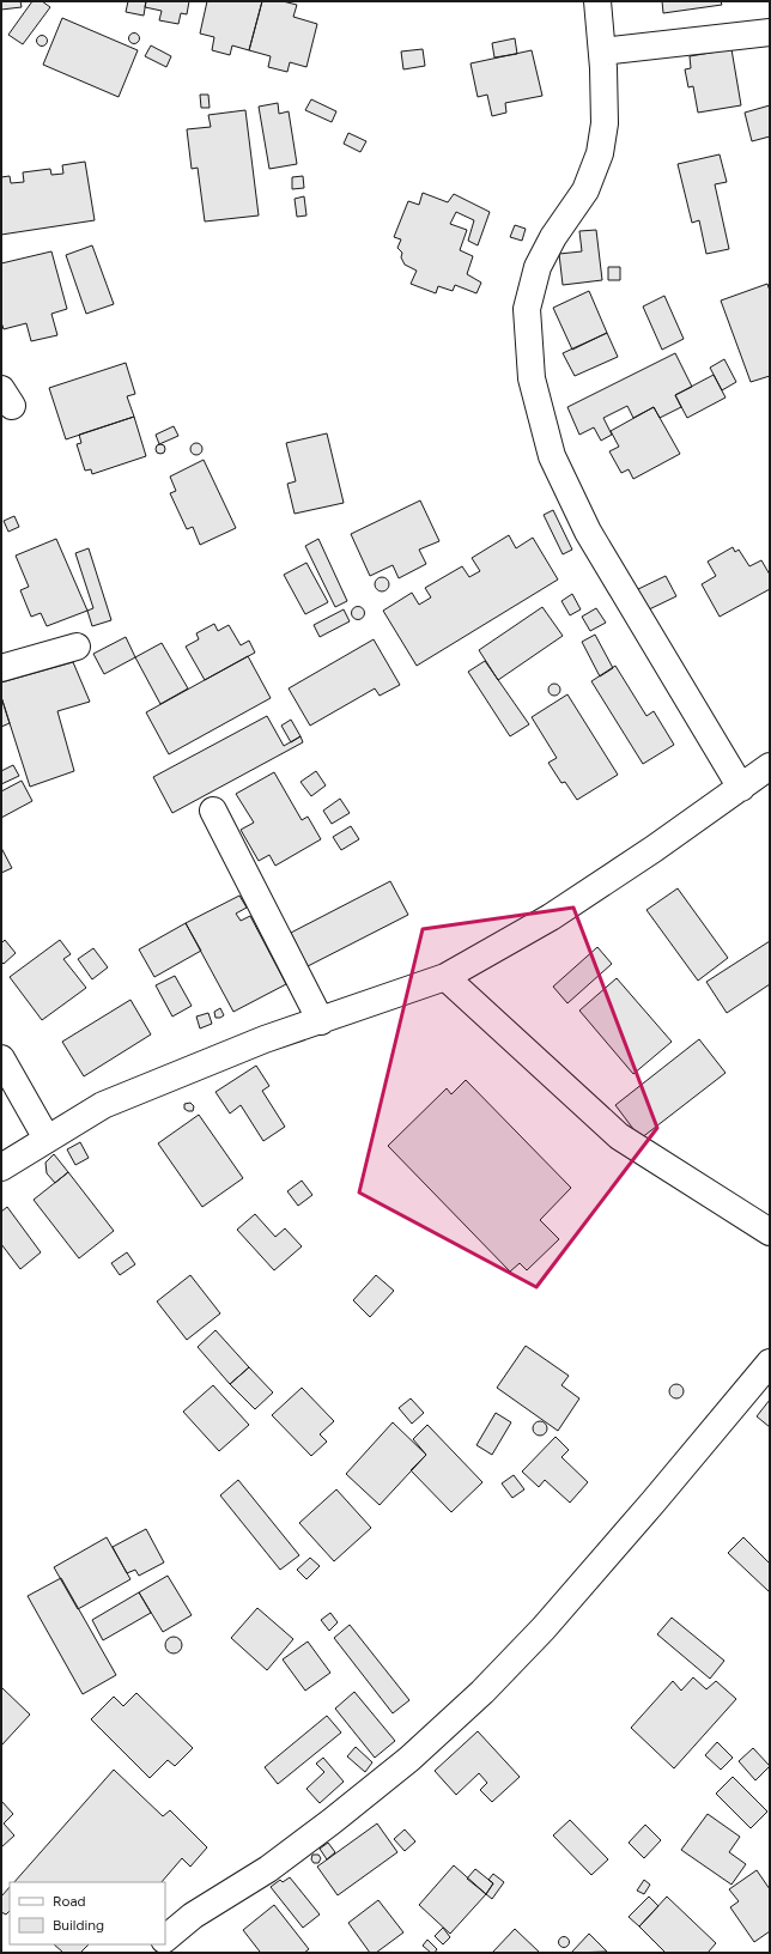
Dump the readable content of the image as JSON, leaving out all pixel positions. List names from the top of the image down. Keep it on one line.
{"legend":["Road","Building"]}
